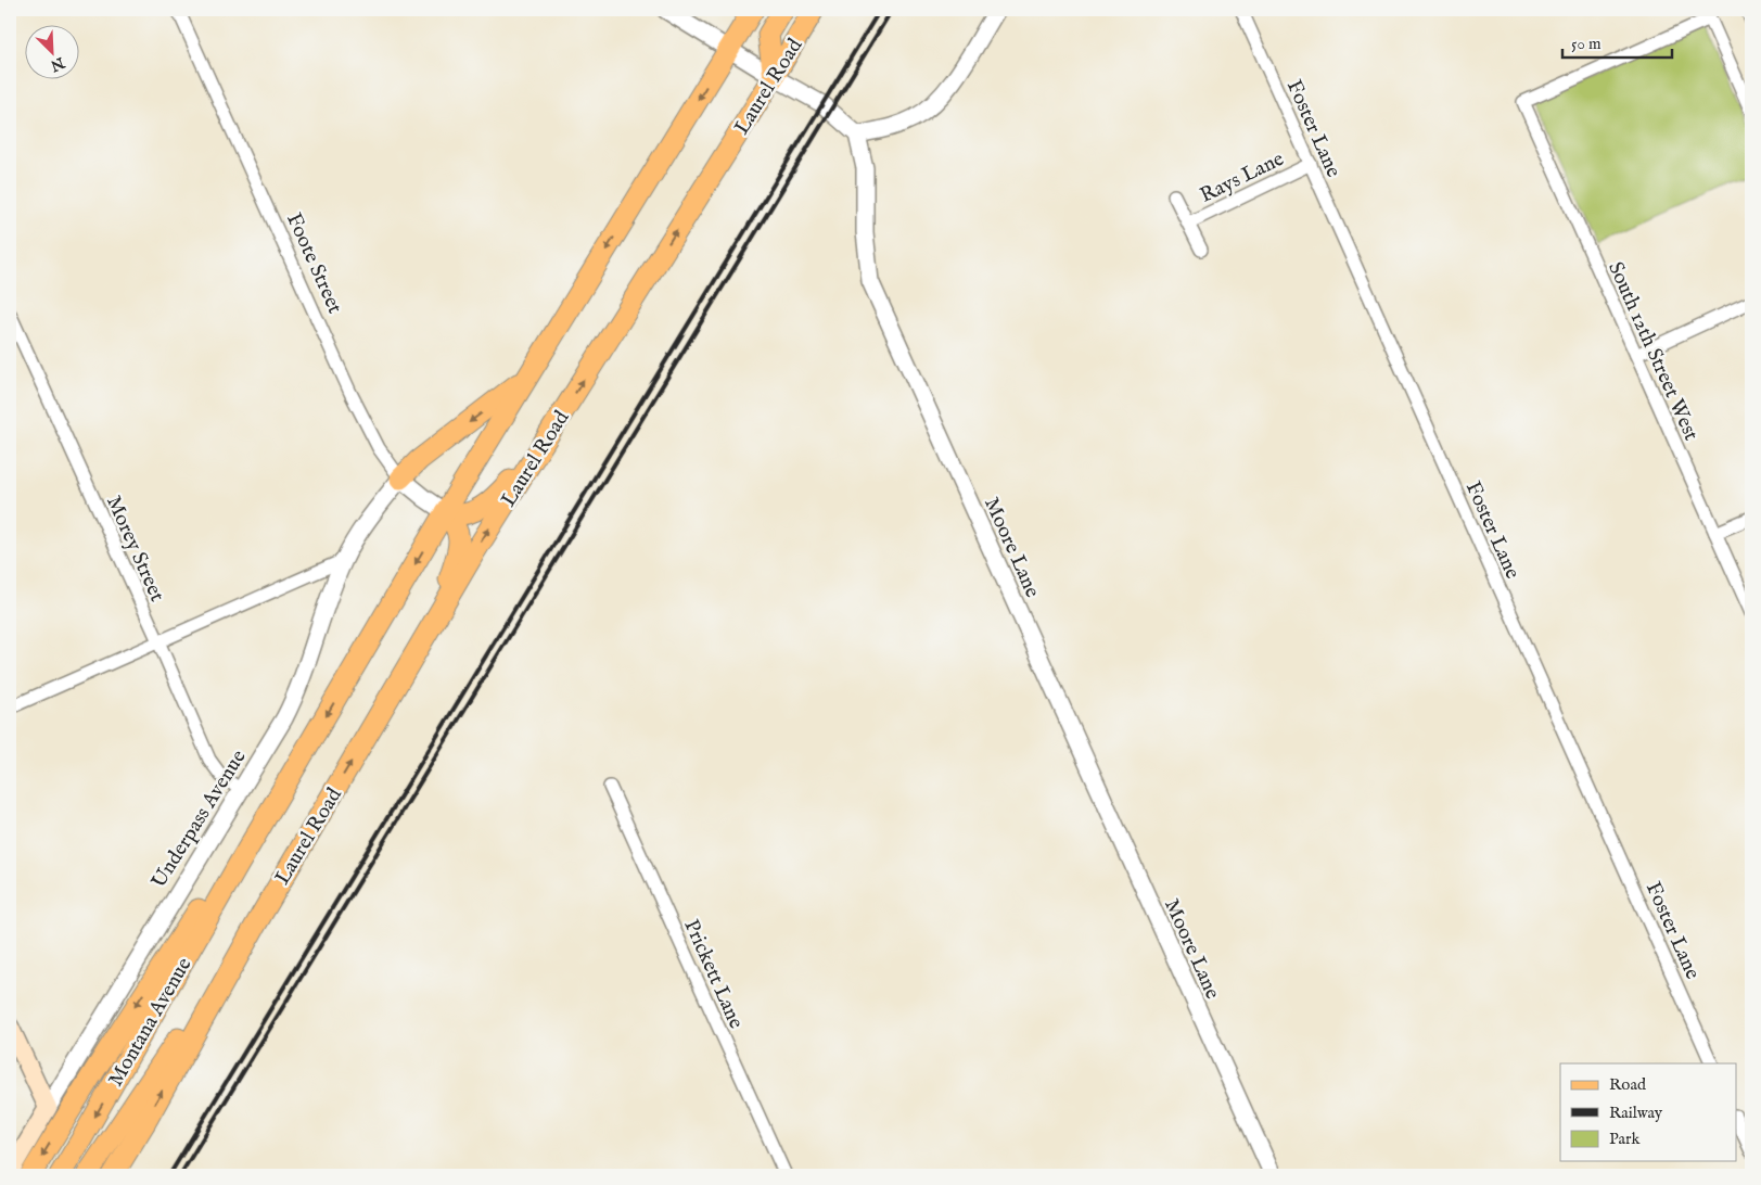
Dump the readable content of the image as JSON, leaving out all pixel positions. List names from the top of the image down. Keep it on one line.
{"streets":{"main road":["Laurel Road","Underpass Avenue","Montana Avenue"],"street":["Foster Lane","Rays Lane","Foote Street","South 12th Street West","Moore Lane","Morey Street","Prickett Lane"]},"crossings":[["Laurel Road","Montana Avenue"],["Foster Lane","Rays Lane"],["Foote Street","Underpass Avenue"],["Morey Street","Underpass Avenue"]],"legend":["Road","Railway","Park"],"scale_bar":"50 m","north":"bottom right"}
